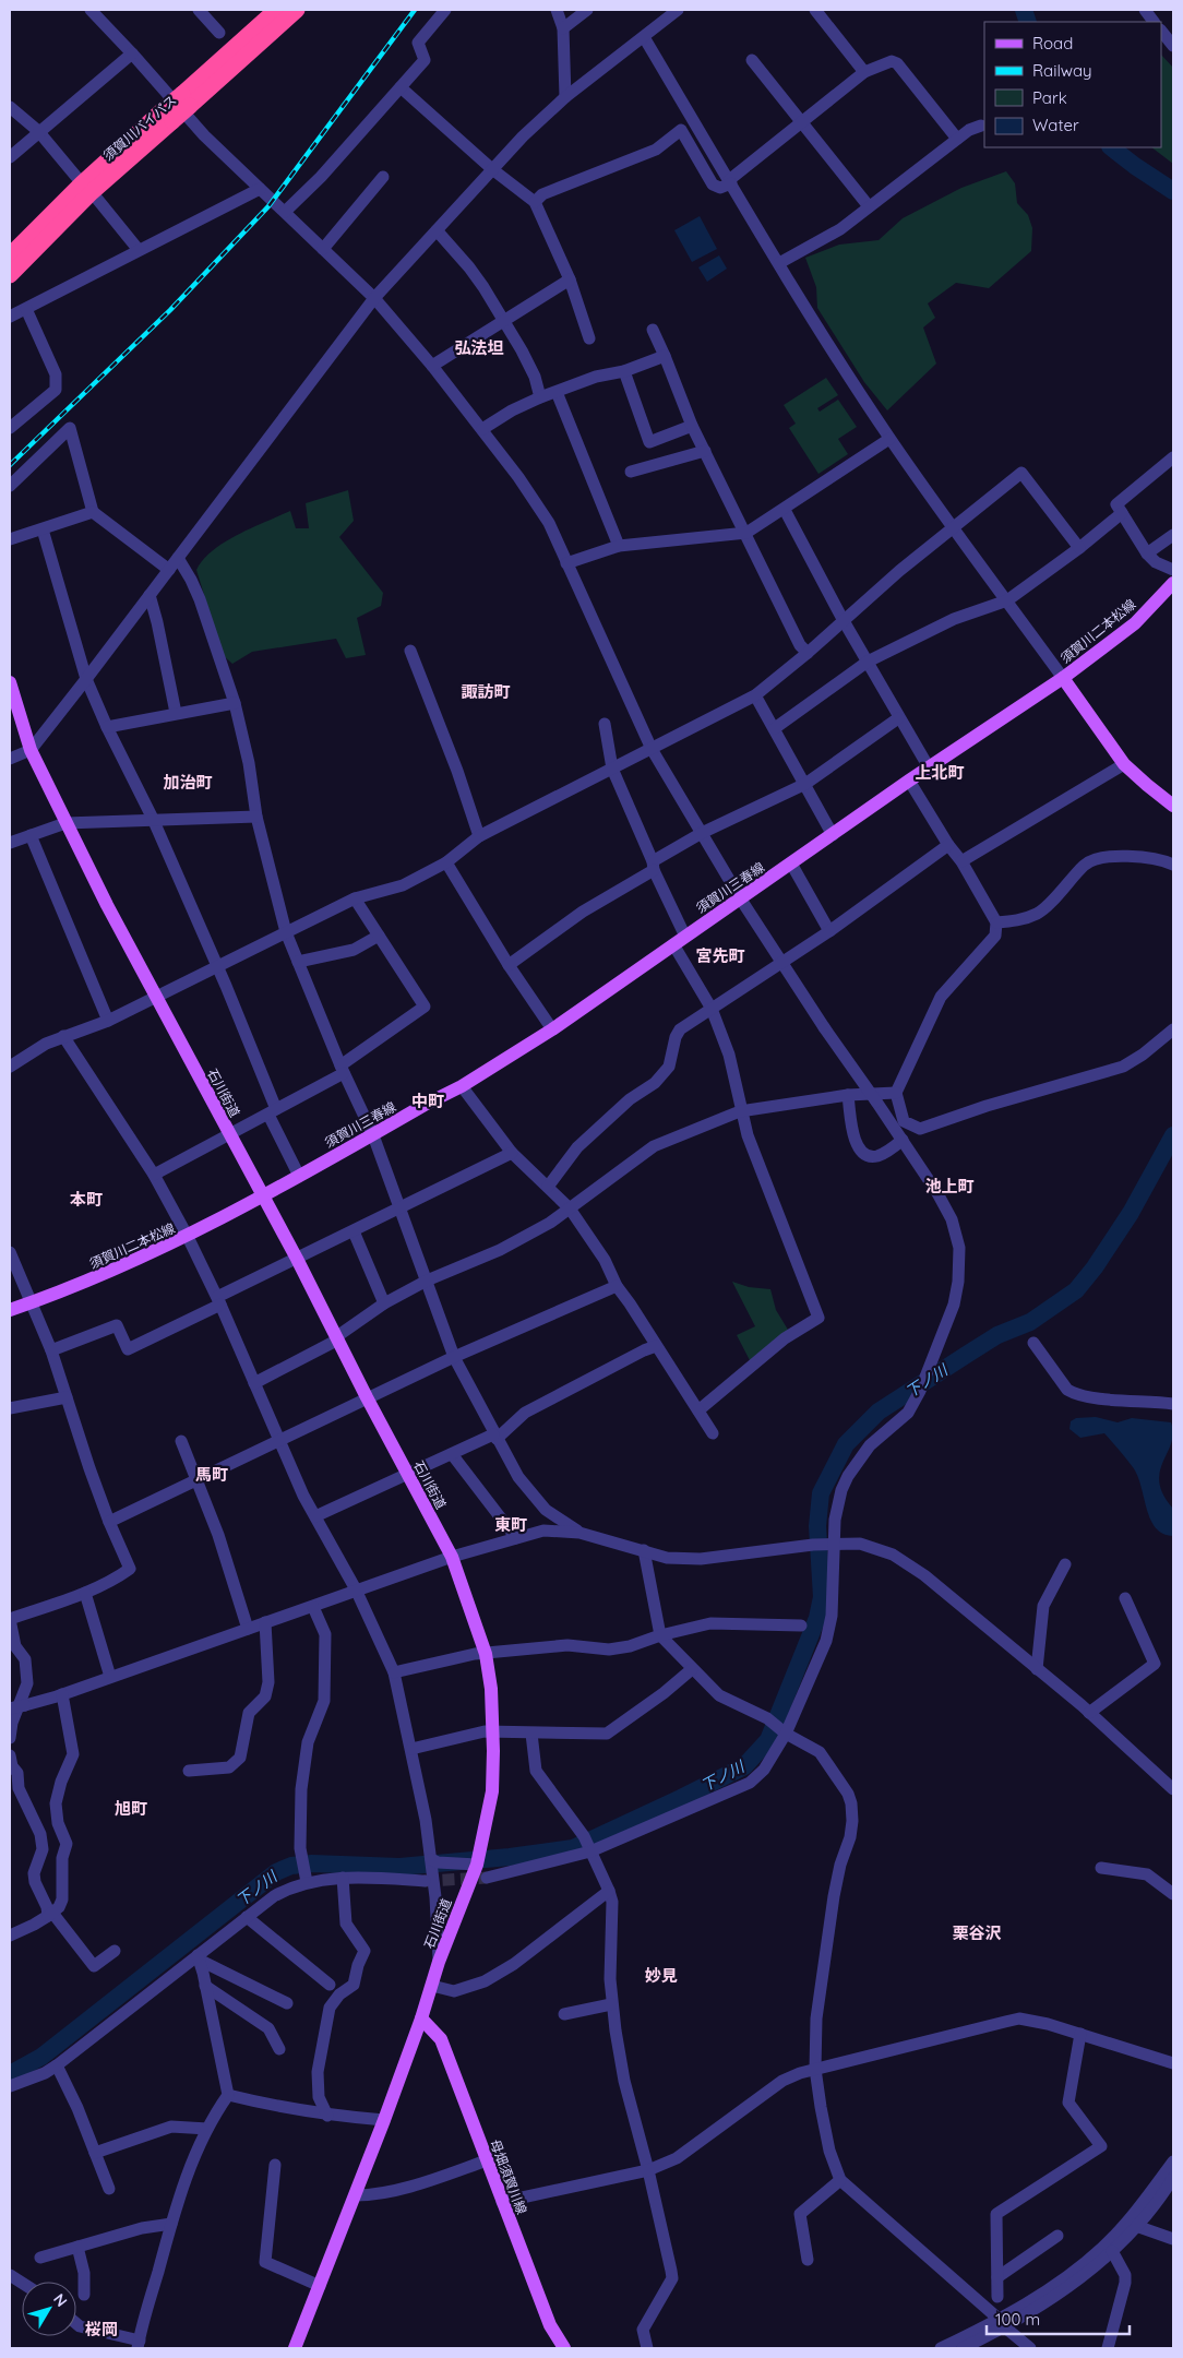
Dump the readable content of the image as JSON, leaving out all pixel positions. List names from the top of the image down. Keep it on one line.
{"streets":{"highway":["須賀川バイパス"],"main road":["須賀川二本松線","須賀川三春線","石川街道","母畑須賀川線"]},"crossings":[["須賀川二本松線","須賀川三春線"],["須賀川二本松線","石川街道"],["須賀川三春線","石川街道"],["石川街道","母畑須賀川線"]],"districts":["弘法坦","諏訪町","上北町","加治町","宮先町","中町","池上町","本町","馬町","東町","旭町","栗谷沢","妙見","桜岡"],"water":["下ノ川"],"legend":["Road","Railway","Park","Water"],"scale_bar":"100 m","north":"top right"}
